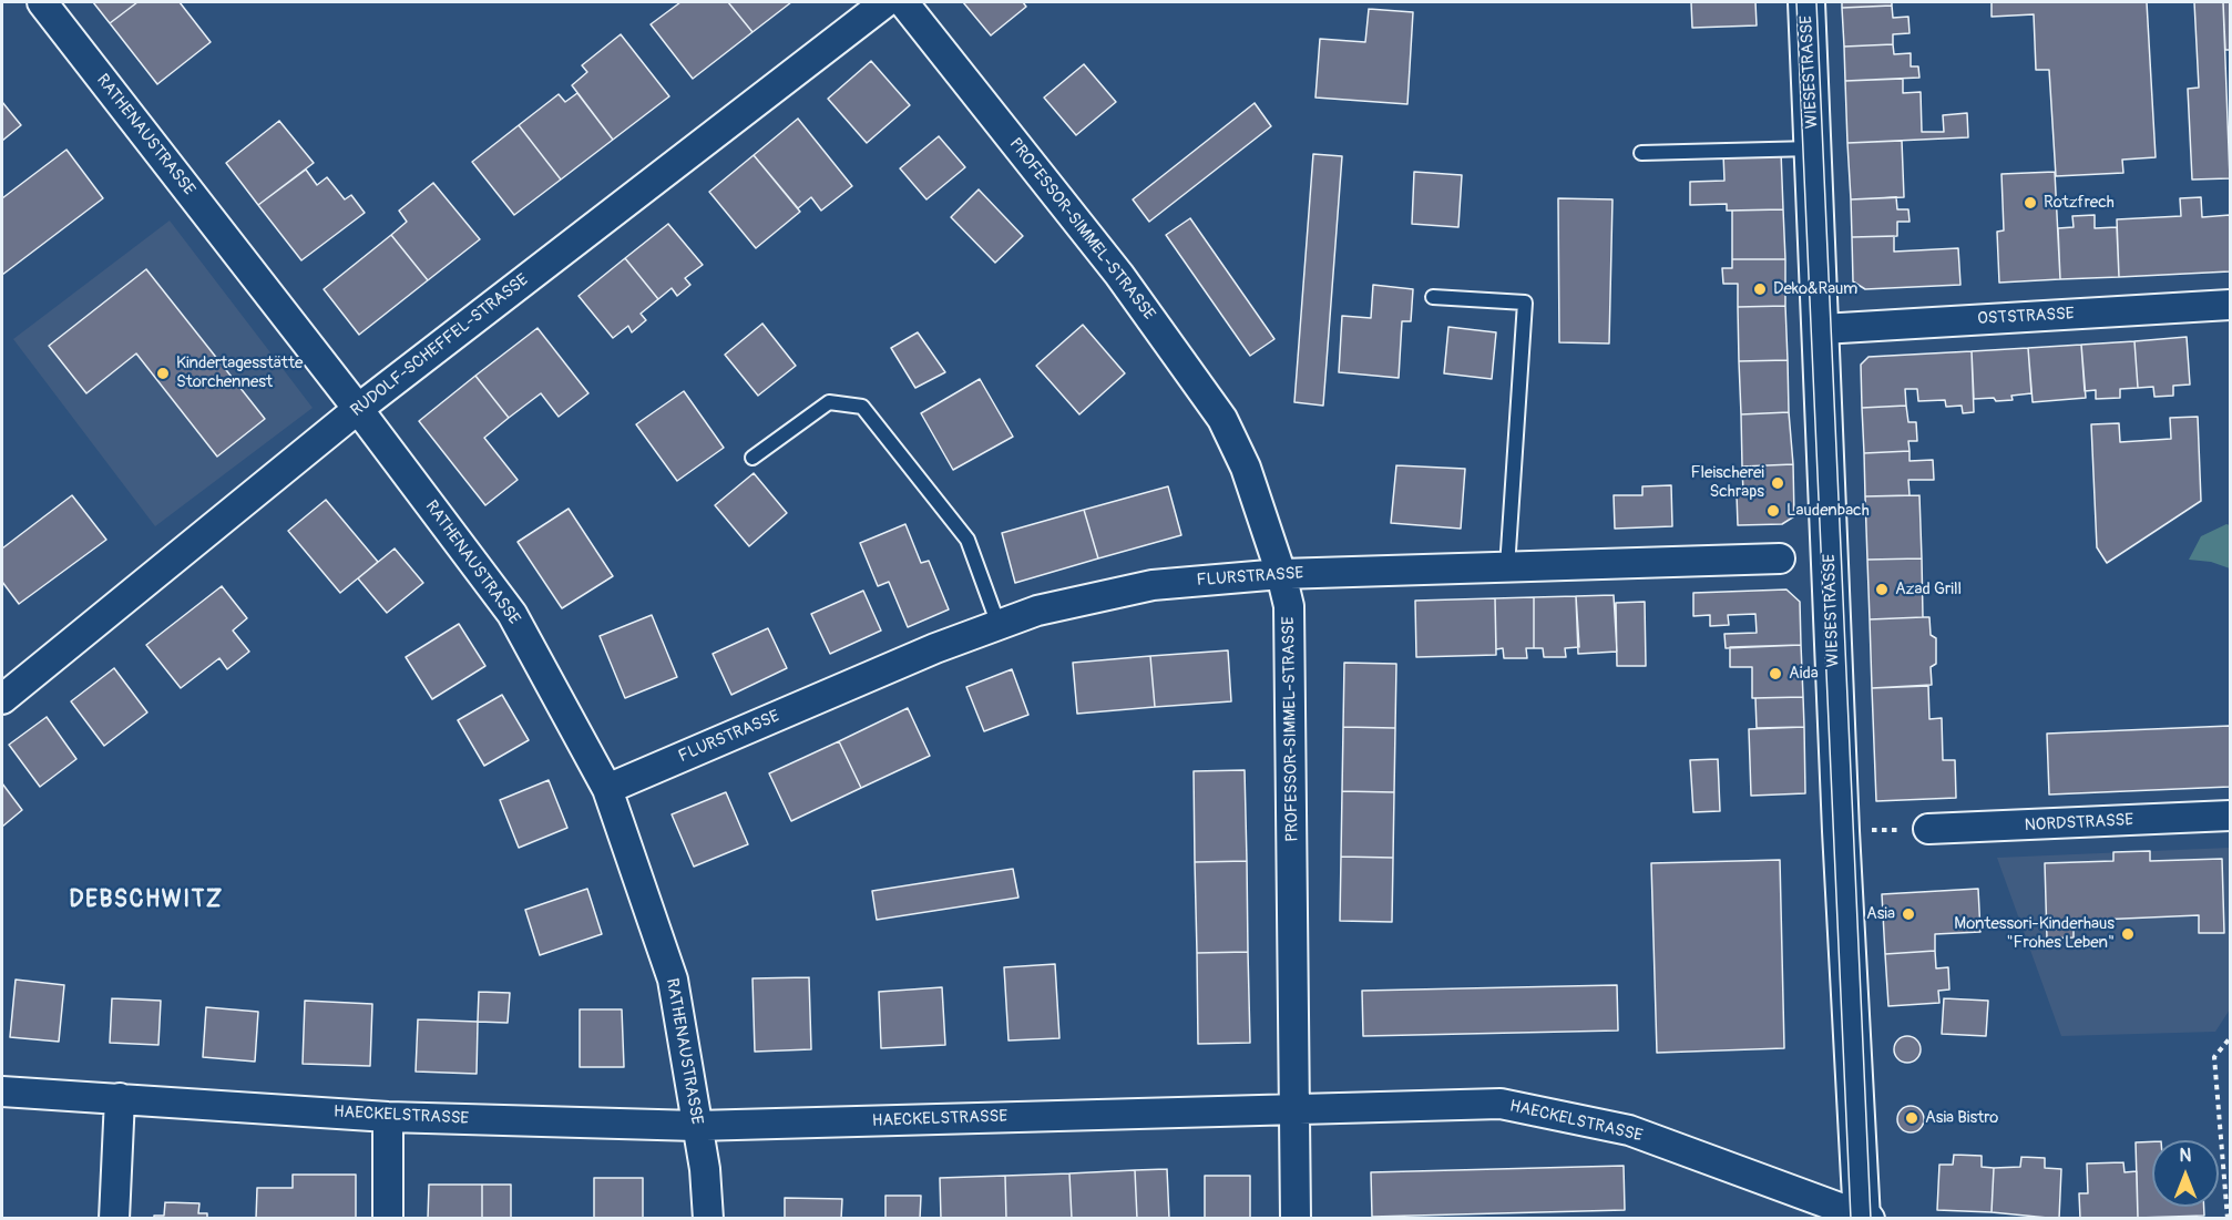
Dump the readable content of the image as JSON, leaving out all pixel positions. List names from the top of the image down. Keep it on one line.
{"streets":{"street":["WIESESTRASSE","RATHENAUSTRASSE","PROFESSOR-SIMMEL-STRASSE","OSTSTRASSE","RUDOLF-SCHEFFEL-STRASSE","FLURSTRASSE","NORDSTRASSE","HAECKELSTRASSE"]},"crossings":[["WIESESTRASSE","OSTSTRASSE"],["WIESESTRASSE","HAECKELSTRASSE"],["RATHENAUSTRASSE","RUDOLF-SCHEFFEL-STRASSE"],["RATHENAUSTRASSE","FLURSTRASSE"],["RATHENAUSTRASSE","HAECKELSTRASSE"],["PROFESSOR-SIMMEL-STRASSE","FLURSTRASSE"],["PROFESSOR-SIMMEL-STRASSE","HAECKELSTRASSE"]],"districts":["DEBSCHWITZ"],"places":["Rotzfrech","Deko&Raum","Kindertagesstätte Storchennest","Fleischerei Schraps","Laudenbach","Azad Grill","Aida","Asia","Montessori-Kinderhaus \"Frohes Leben\"","Asia Bistro"],"north":"top"}
